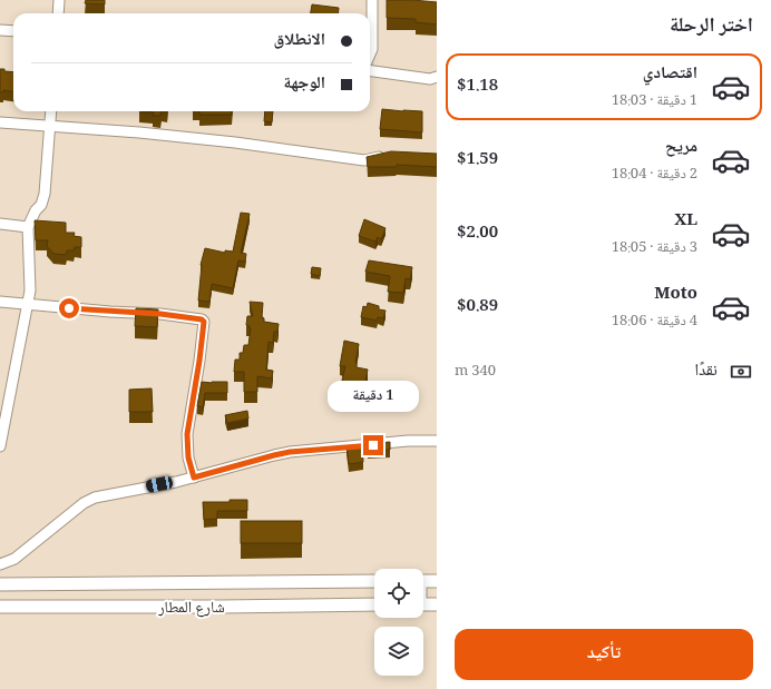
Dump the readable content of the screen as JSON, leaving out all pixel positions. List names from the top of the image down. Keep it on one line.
{"streets":{"street":["شارع المطار"]},"page":{"heading":"اختر الرحلة","banner":["الانطلاق","الوجهة"],"list":[{"name":"اقتصادي","note":"1 دقيقة · 18:03","value":"$1.18"},{"name":"مريح","note":"2 دقيقة · 18:04","value":"$1.59"},{"name":"XL","note":"3 دقيقة · 18:05","value":"$2.00"},{"name":"Moto","note":"4 دقيقة · 18:06","value":"$0.89"}],"pay":["نقدًا","340 m"],"bubble":"1 دقيقة","buttons":"تأكيد"}}
